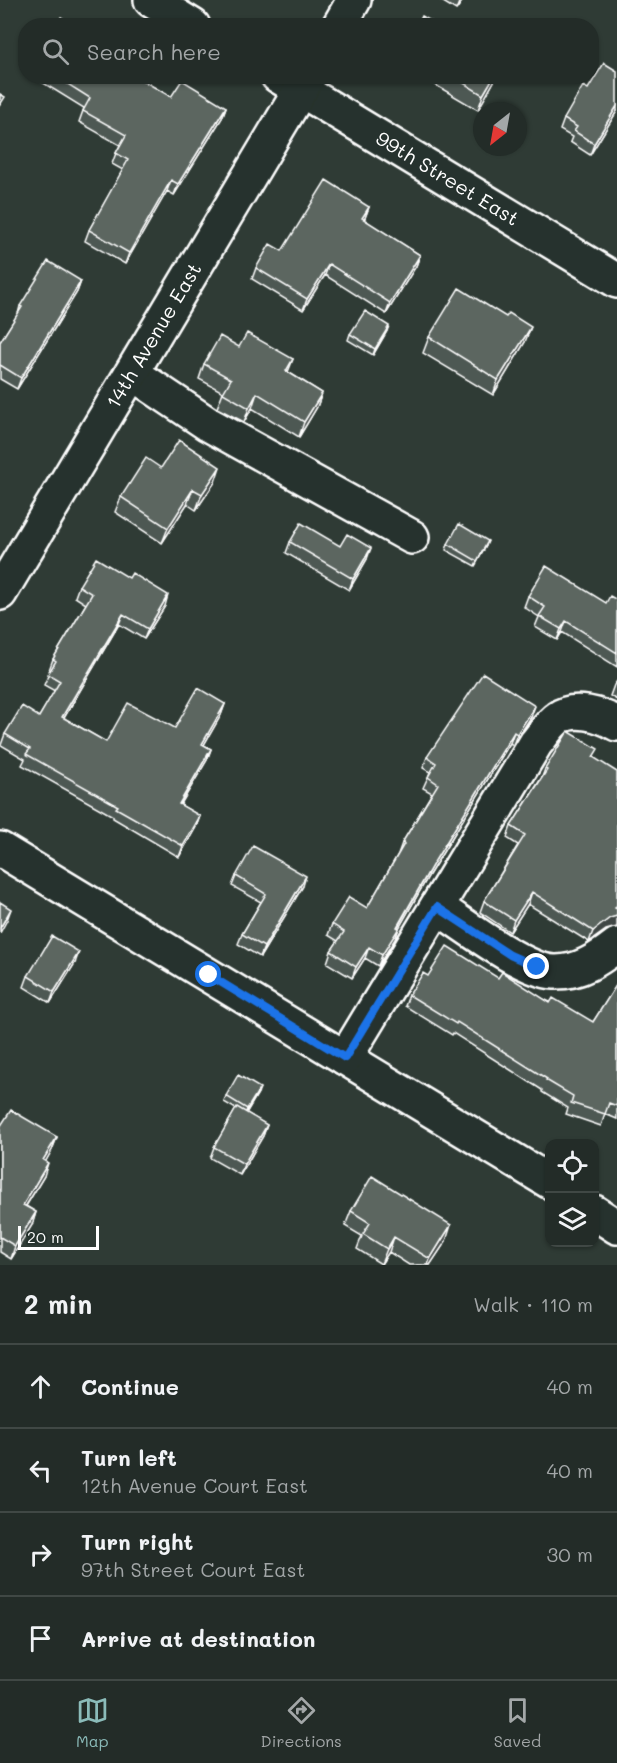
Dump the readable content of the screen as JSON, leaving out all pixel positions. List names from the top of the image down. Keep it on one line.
{"streets":{"street":["99th Street East","14th Avenue East"]},"scale_bar":"20 m","north":"bottom left","page":{"search":"Search here","scale":"20 m","heading":["2 min","Walk · 110 m"],"list":[["Continue","40 m"],["Turn left","12th Avenue Court East","40 m"],["Turn right","97th Street Court East","30 m"],"Arrive at destination"],"nav":["Map","Directions","Saved"]}}
